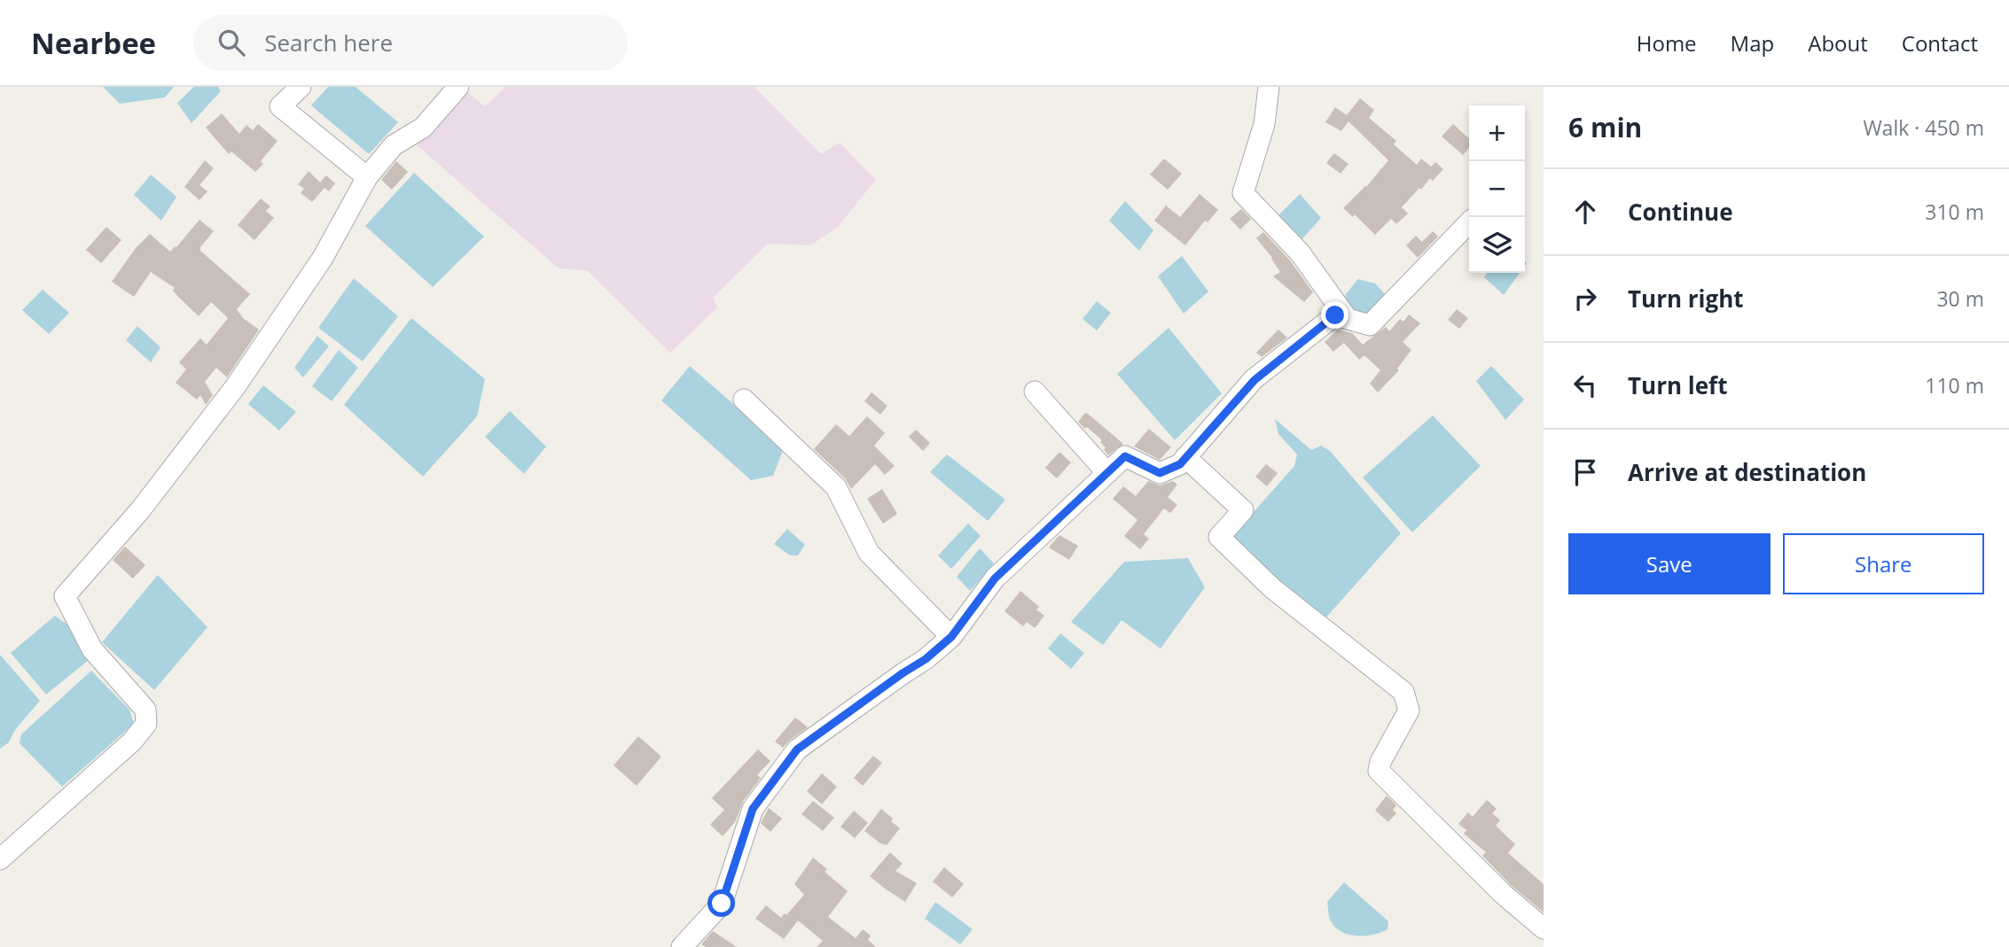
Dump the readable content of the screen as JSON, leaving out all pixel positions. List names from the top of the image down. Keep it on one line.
{"page":{"header":"Nearbee","search":"Search here","nav":["Home","Map","About","Contact"],"heading":["6 min","Walk · 450 m"],"map_buttons":["+","−"],"list":[["Continue","310 m"],["Turn right","30 m"],["Turn left","110 m"],"Arrive at destination"],"buttons":["Save","Share"]}}
